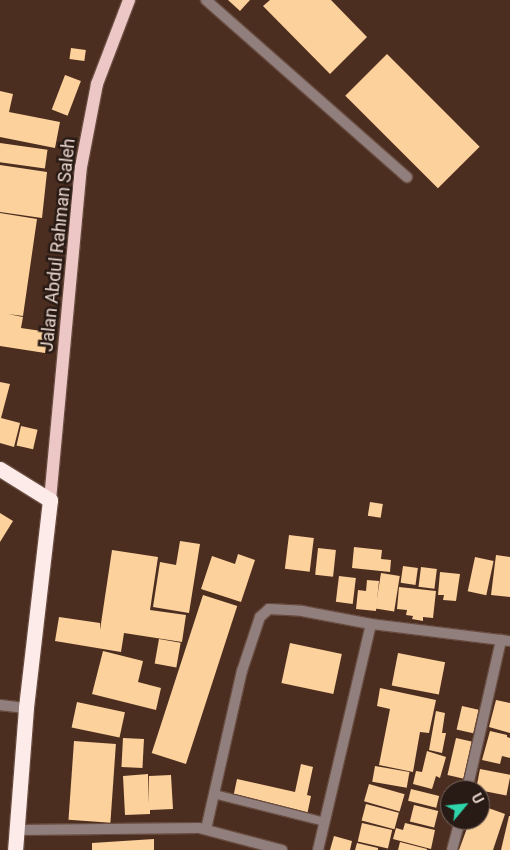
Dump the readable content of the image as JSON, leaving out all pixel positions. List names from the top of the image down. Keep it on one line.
{"streets":{"main road":["Jalan Abdul Rahman Saleh"]},"north":"top right"}
